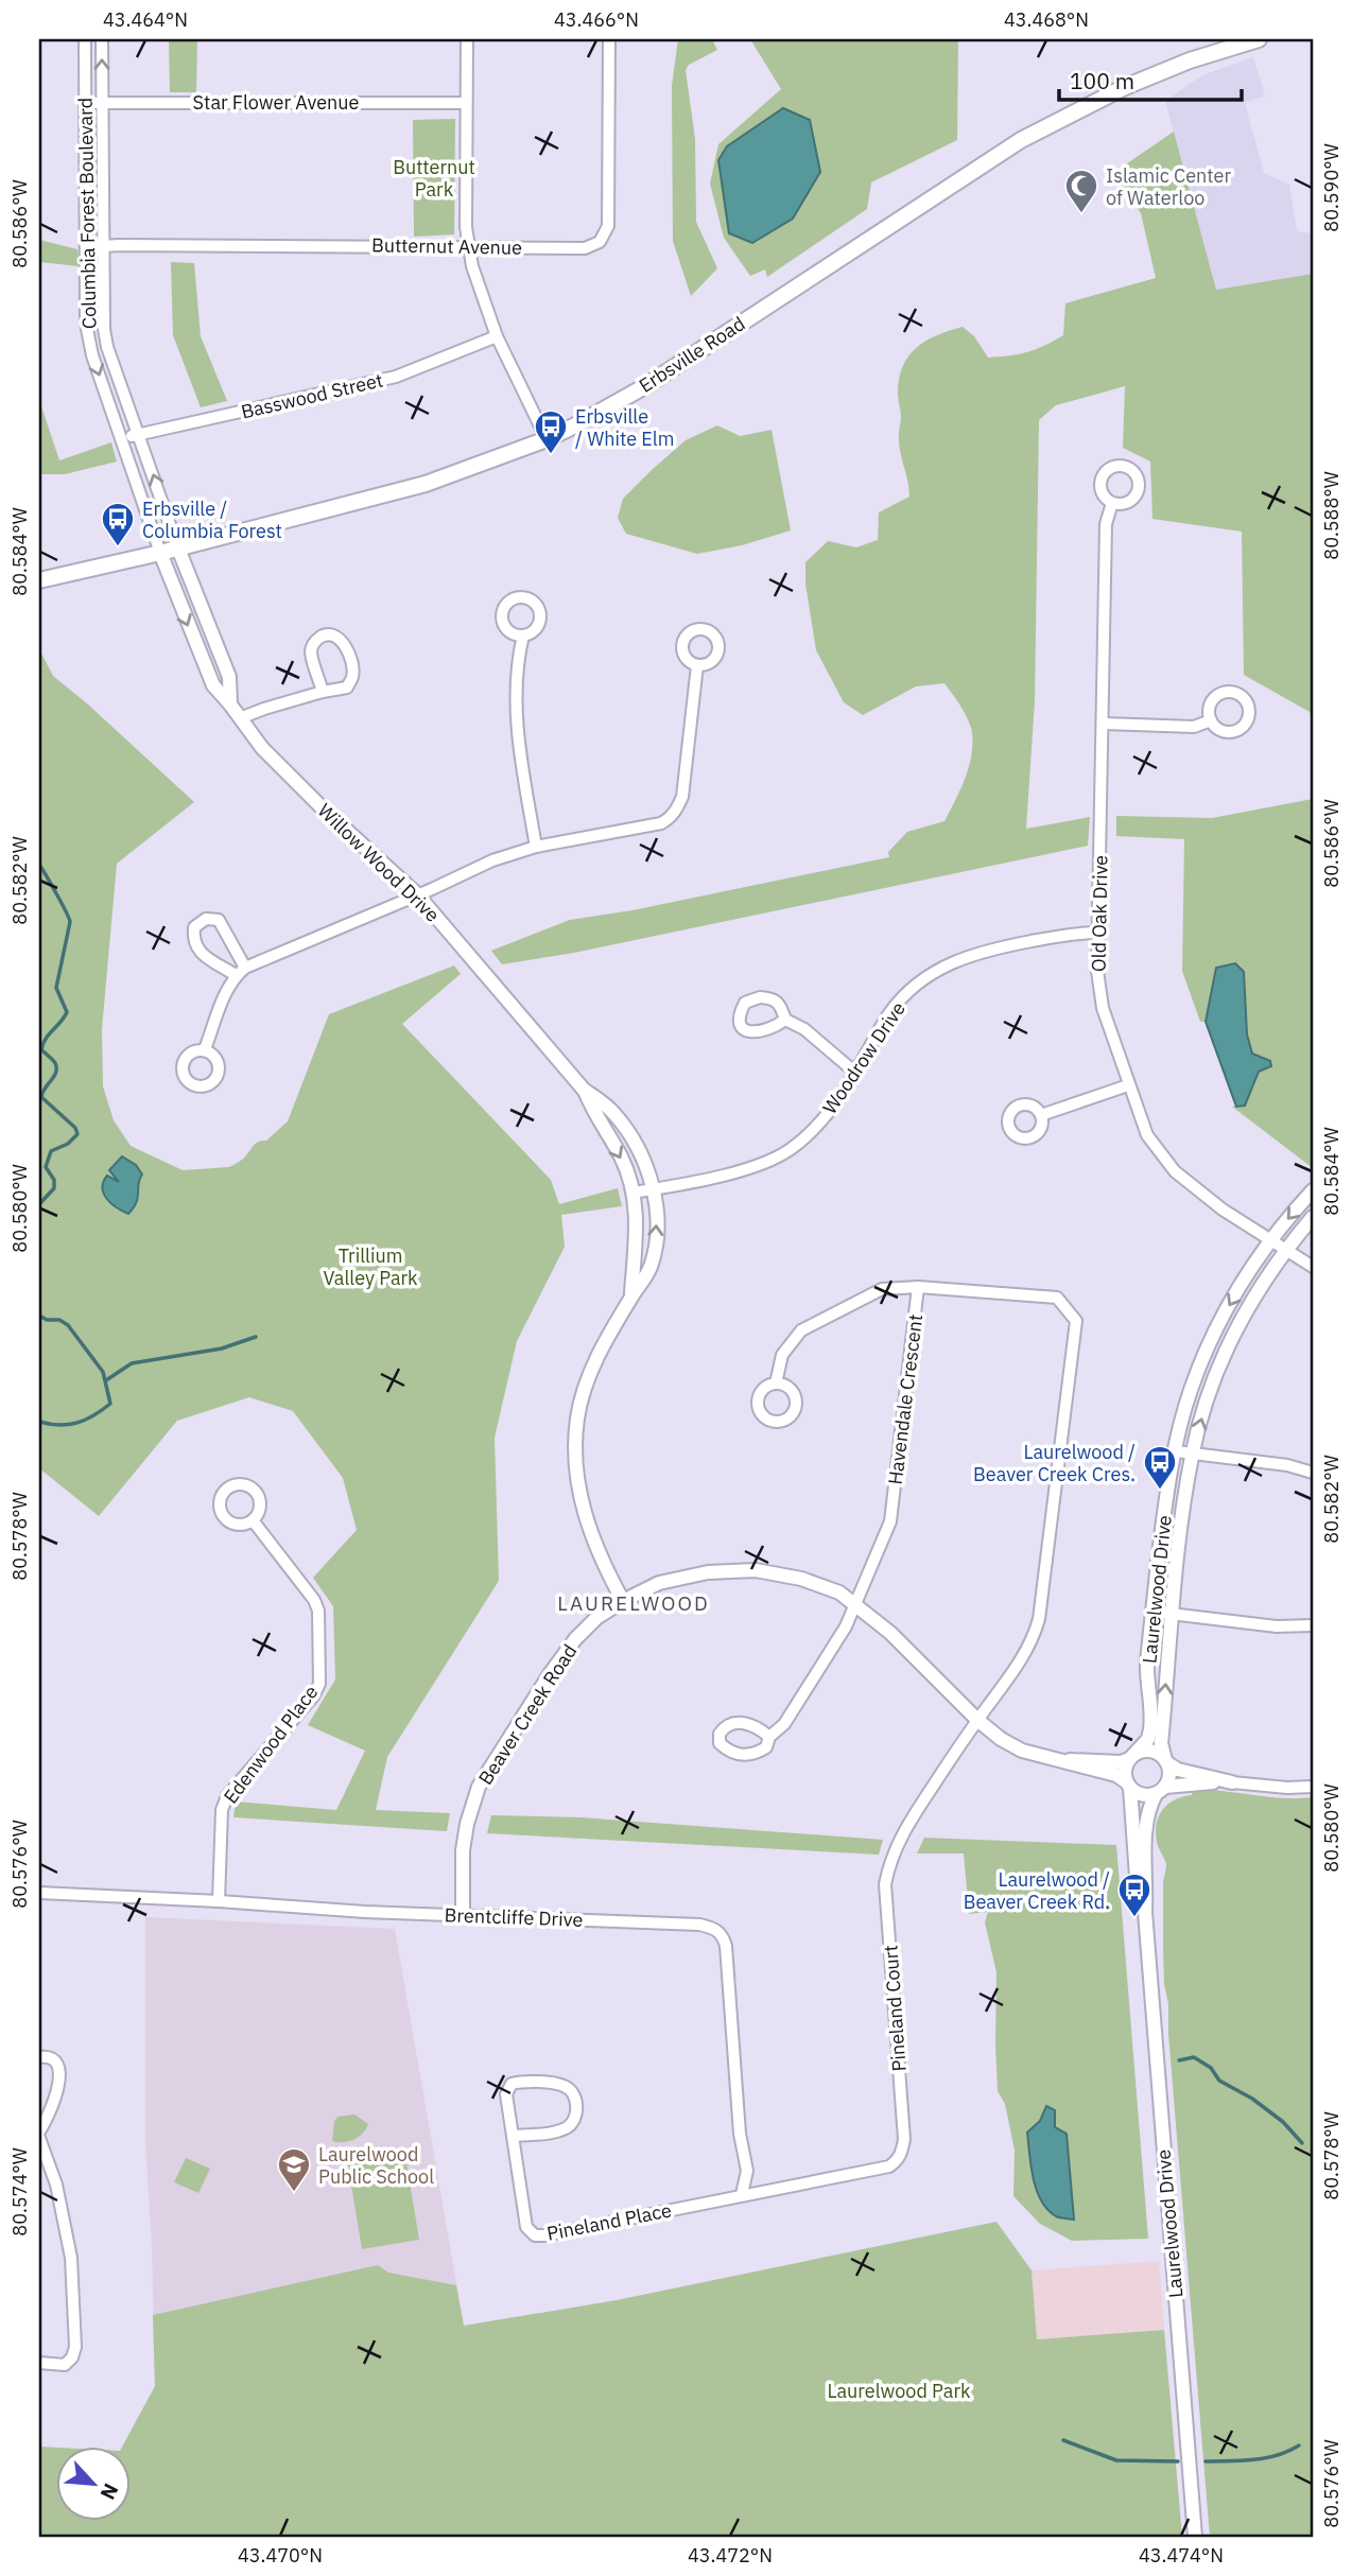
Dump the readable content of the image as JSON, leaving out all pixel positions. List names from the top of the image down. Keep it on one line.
{"streets":{"main road":["Erbsville Road"],"street":["Star Flower Avenue","Columbia Forest Boulevard","Butternut Avenue","Basswood Street","Willow Wood Drive","Old Oak Drive","Woodrow Drive","Havendale Crescent","Laurelwood Drive","Beaver Creek Road","Edenwood Place","Brentcliffe Drive","Pineland Court","Pineland Place"]},"crossings":[["Star Flower Avenue","Columbia Forest Boulevard"],["Columbia Forest Boulevard","Butternut Avenue"],["Columbia Forest Boulevard","Erbsville Road"],["Columbia Forest Boulevard","Basswood Street"],["Columbia Forest Boulevard","Willow Wood Drive"],["Erbsville Road","Willow Wood Drive"],["Willow Wood Drive","Woodrow Drive"],["Willow Wood Drive","Beaver Creek Road"],["Old Oak Drive","Woodrow Drive"],["Old Oak Drive","Laurelwood Drive"],["Havendale Crescent","Beaver Creek Road"],["Havendale Crescent","Pineland Court"],["Laurelwood Drive","Beaver Creek Road"],["Beaver Creek Road","Brentcliffe Drive"],["Beaver Creek Road","Pineland Court"],["Edenwood Place","Brentcliffe Drive"],["Brentcliffe Drive","Pineland Court"],["Brentcliffe Drive","Pineland Place"],["Pineland Court","Pineland Place"]],"districts":["LAURELWOOD"],"parks":["Butternut Park","Trillium Valley Park","Laurelwood Park"],"places":{"mosque":["Islamic Center of Waterloo"],"bus stop":["Erbsville / White Elm","Erbsville / Columbia Forest","Laurelwood / Beaver Creek Cres.","Laurelwood / Beaver Creek Rd."],"school or university":["Laurelwood Public School"]},"scale_bar":"100 m","north":"bottom right","coordinates":["43.464°N","43.466°N","43.468°N","80.590°W","80.586°W","80.588°W","80.584°W","80.582°W","80.580°W","80.578°W","80.576°W","80.574°W","43.470°N","43.472°N","43.474°N"]}
